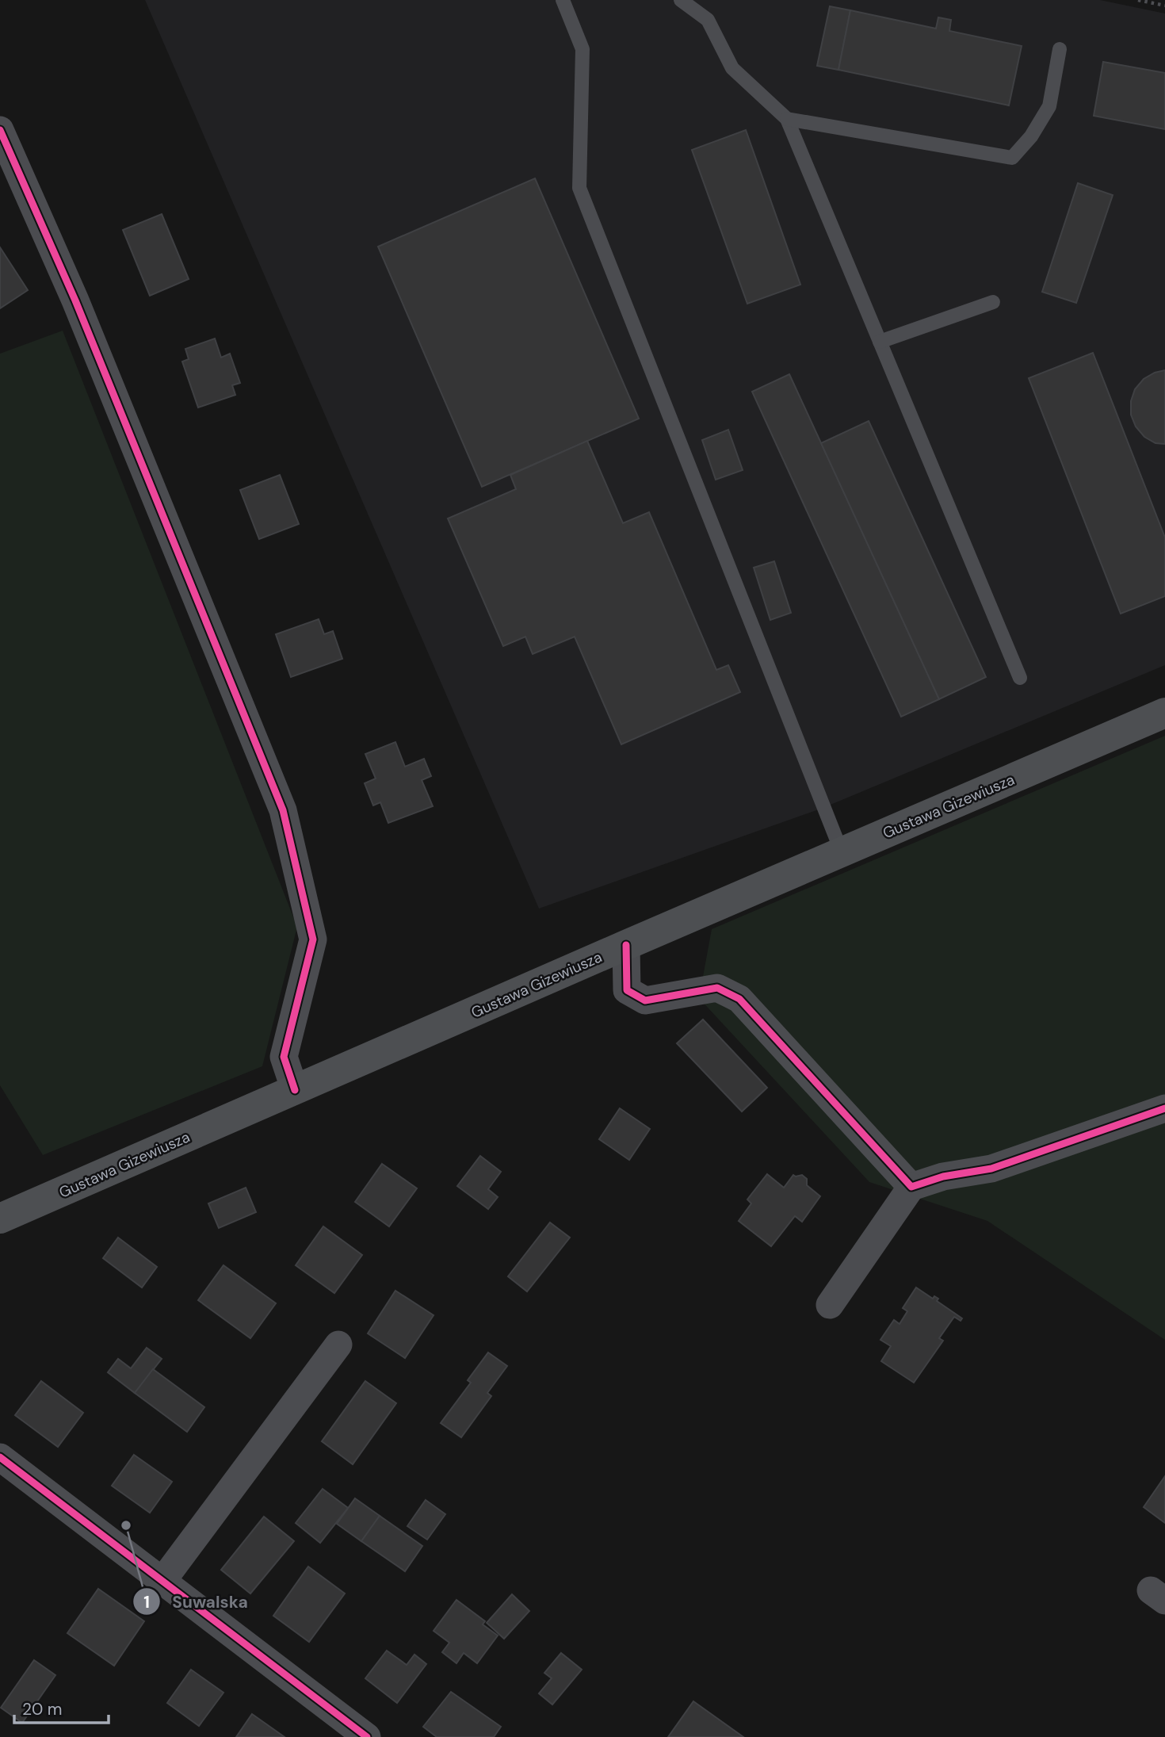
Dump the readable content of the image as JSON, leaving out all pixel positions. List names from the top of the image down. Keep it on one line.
{"streets":{"main road":["Gustawa Gizewiusza"]},"places":["Suwalska"],"scale_bar":"20 m"}
